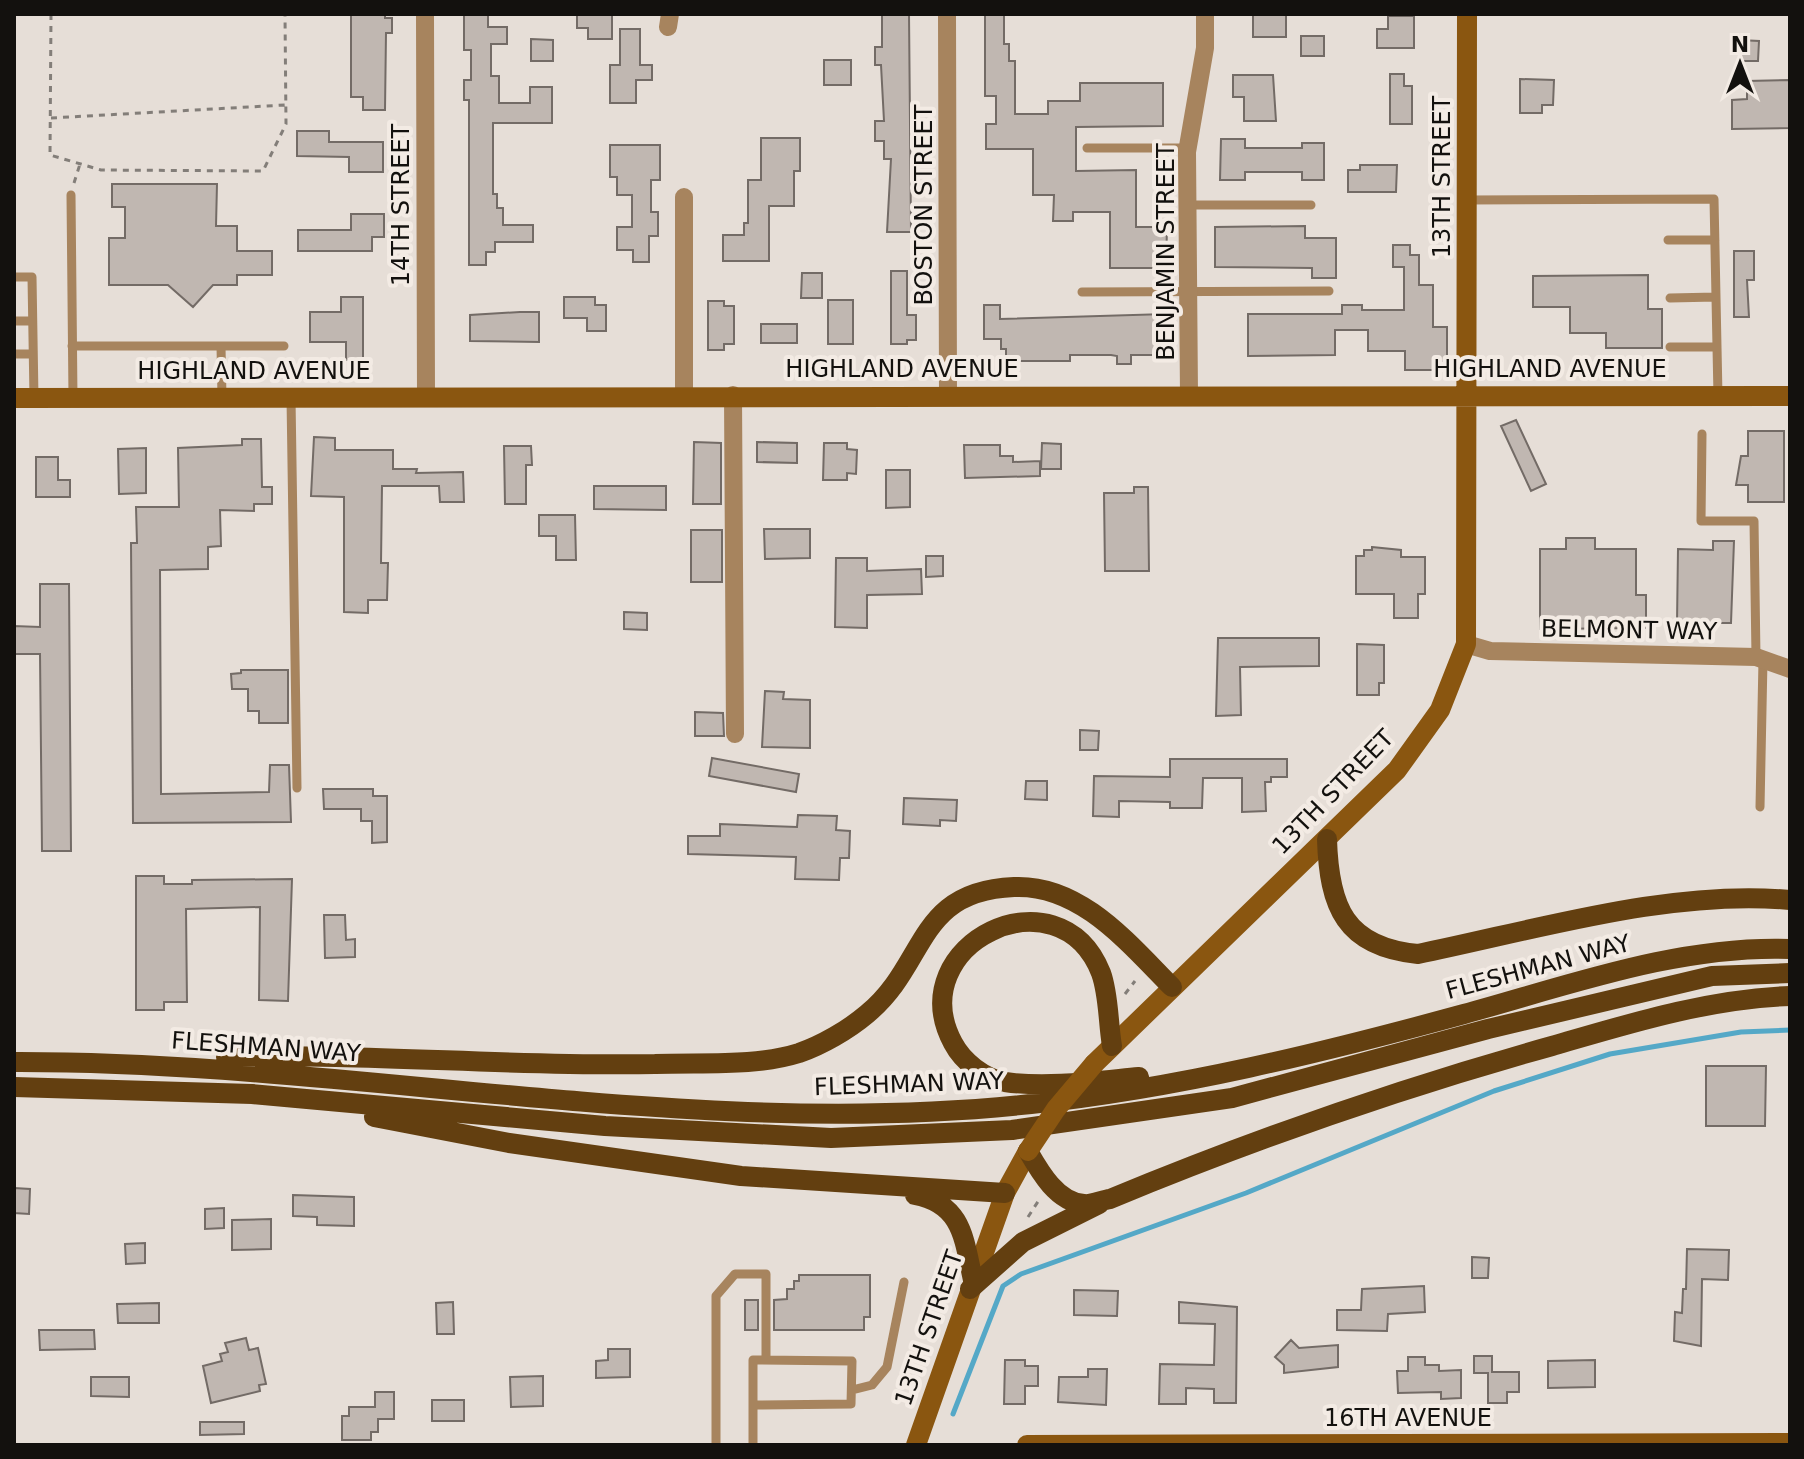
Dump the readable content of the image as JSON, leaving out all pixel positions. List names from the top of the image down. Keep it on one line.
{"streets":{"main road":["13TH STREET","HIGHLAND AVENUE","FLESHMAN WAY","16TH AVENUE"],"street":["14TH STREET","BOSTON STREET","BENJAMIN STREET","BELMONT WAY"]},"crossings":[["13TH STREET","HIGHLAND AVENUE"],["13TH STREET","BELMONT WAY"],["14TH STREET","HIGHLAND AVENUE"],["BOSTON STREET","HIGHLAND AVENUE"],["BENJAMIN STREET","HIGHLAND AVENUE"]],"north":"top"}
